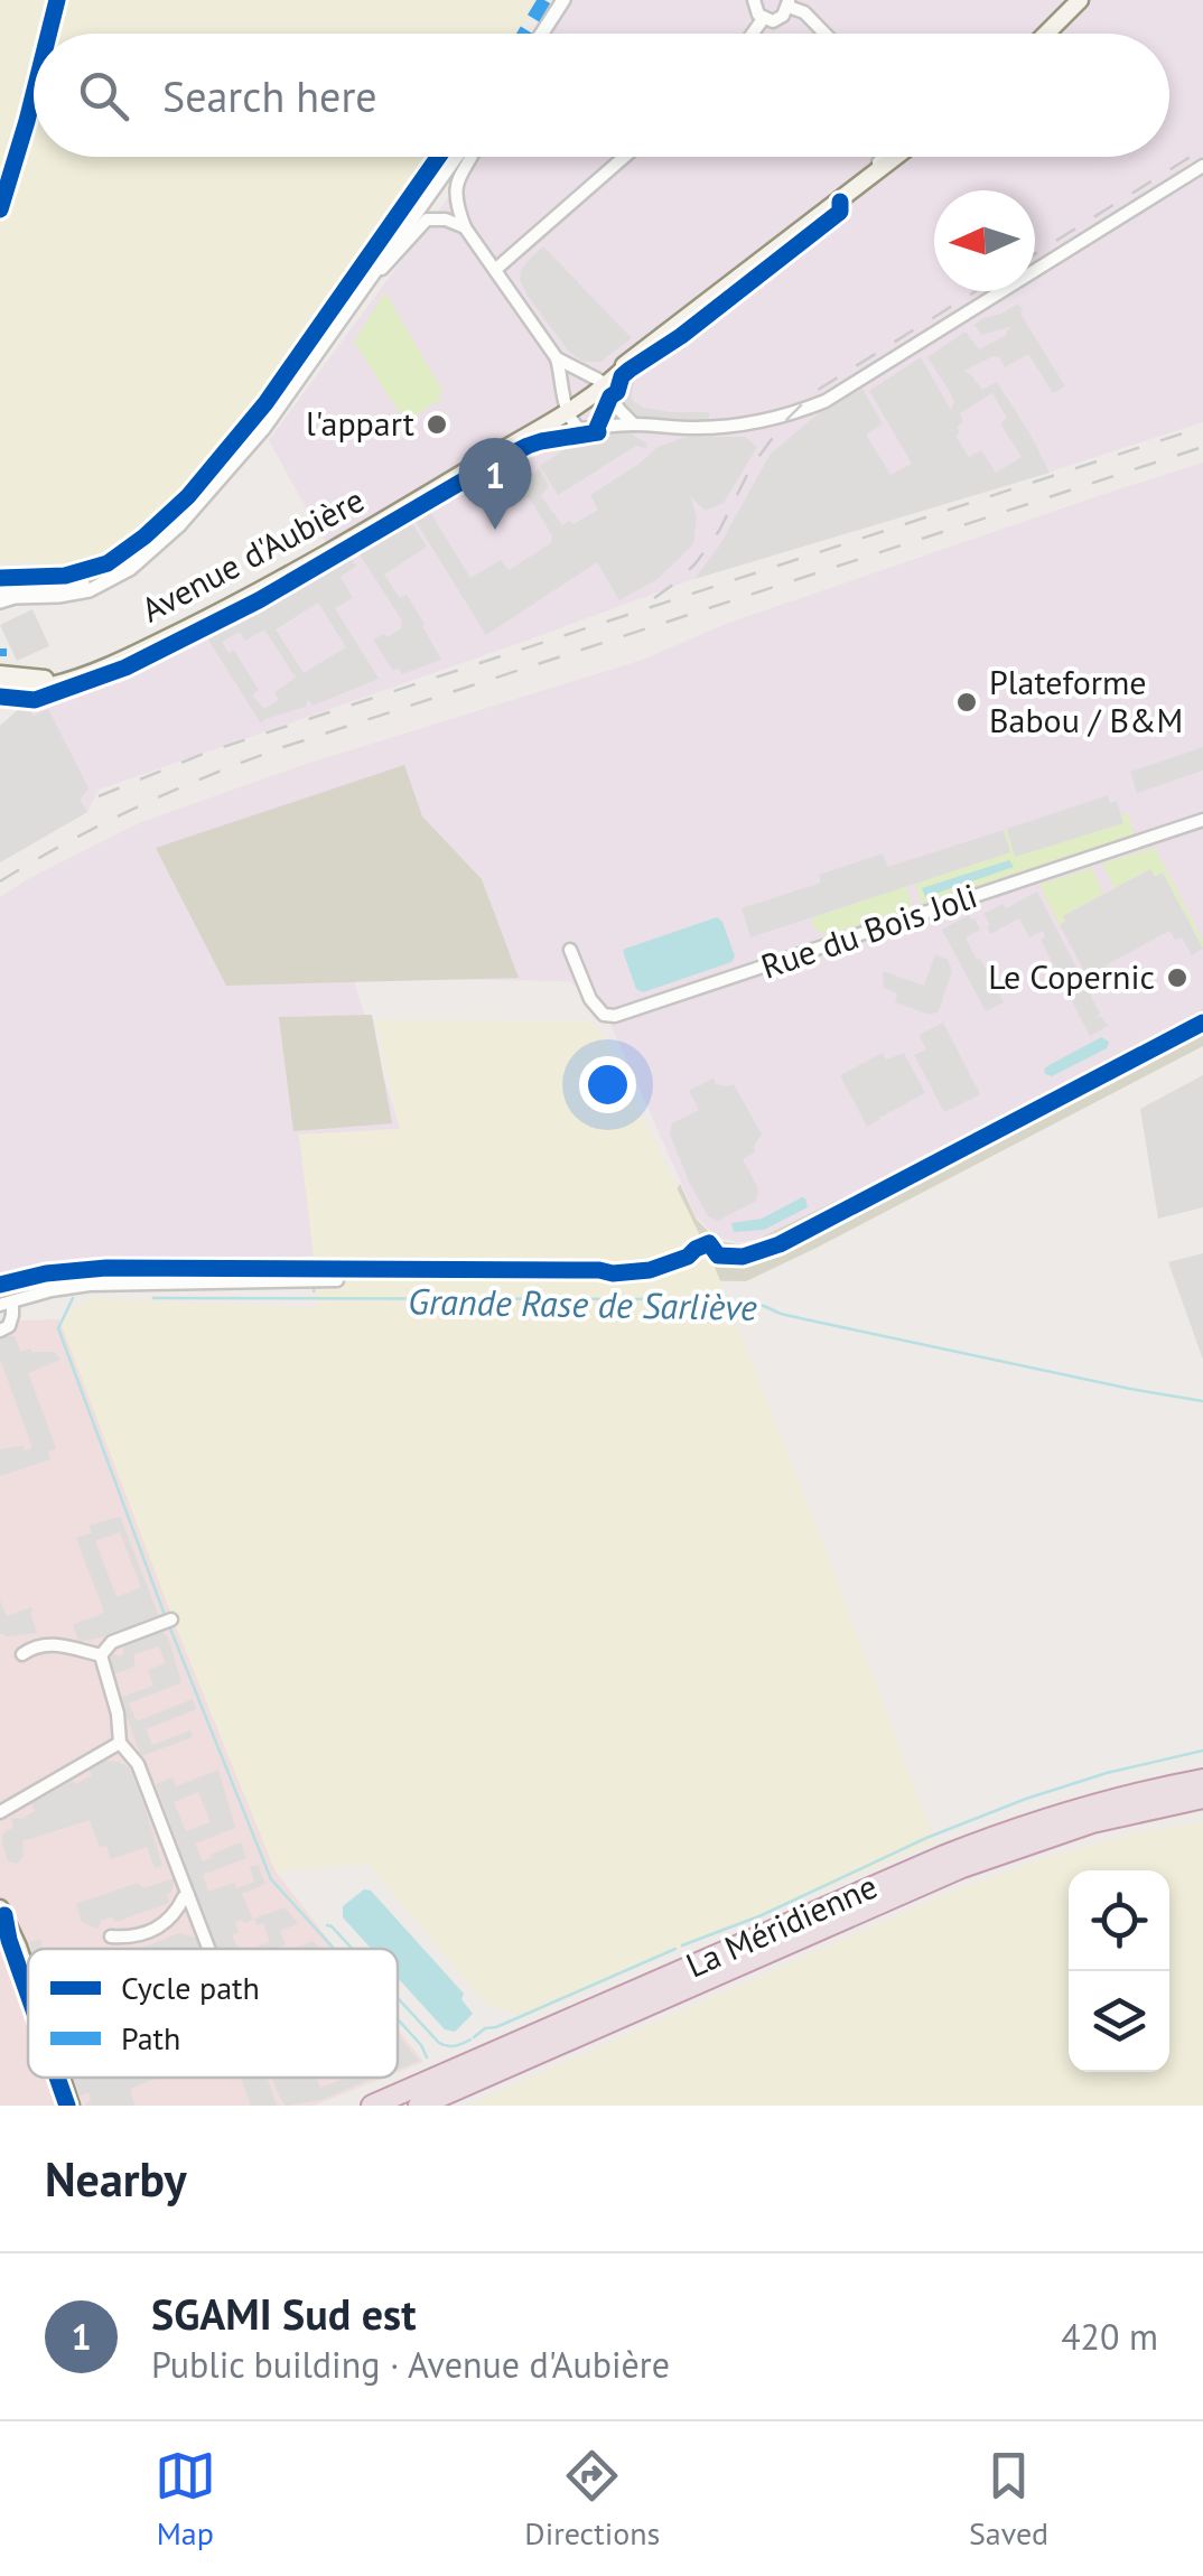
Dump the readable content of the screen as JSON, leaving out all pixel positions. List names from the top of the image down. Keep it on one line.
{"streets":{"highway":["La Méridienne"],"main road":["Avenue d'Aubière"],"street":["Rue du Bois Joli"]},"water":["Grande Rase de Sarliève"],"places":["l'appart","Plateforme Babou / B&M","Le Copernic"],"legend":["Cycle path","Path"],"north":"left","page":{"search":"Search here","pins":"1","heading":"Nearby","list":[{"mark":"1","name":"SGAMI Sud est","note":"Public building · Avenue d'Aubière","value":"420 m"}],"nav":["Map","Directions","Saved"]}}
